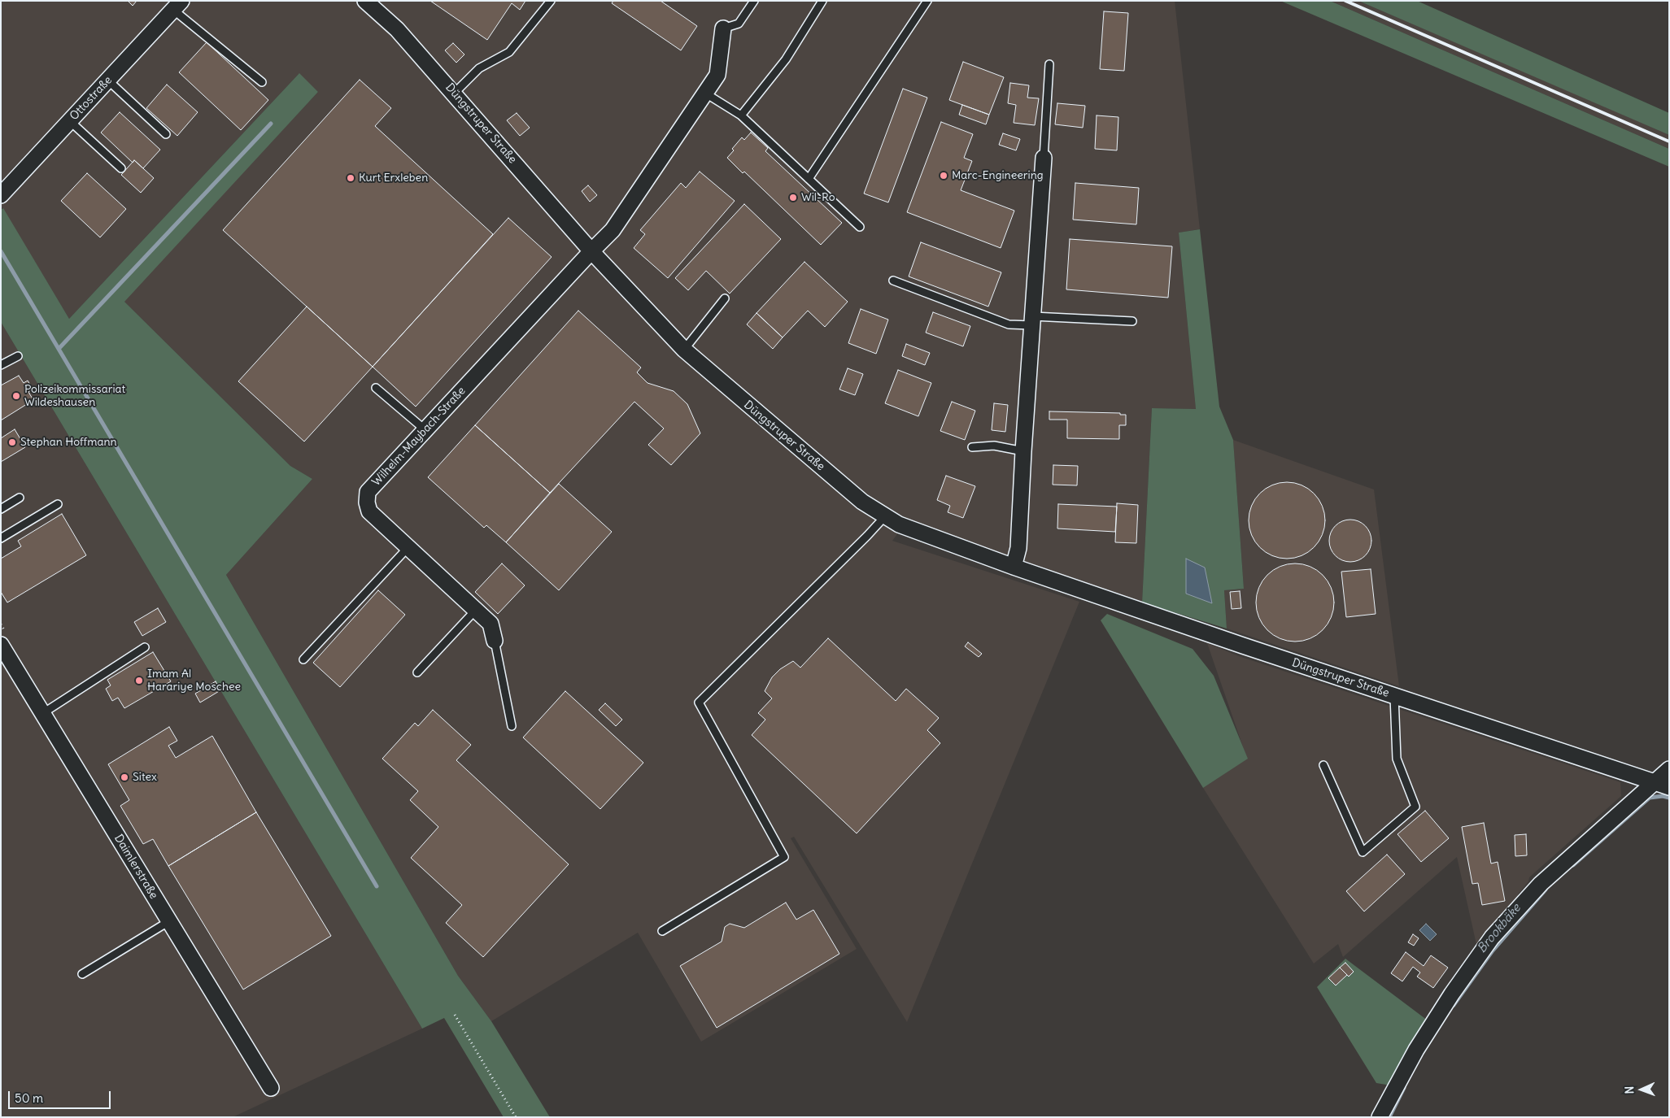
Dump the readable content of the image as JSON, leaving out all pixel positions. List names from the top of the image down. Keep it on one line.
{"streets":{"street":["Ottostraße","Düngstruper Straße","Wilhelm-Maybach-Straße","Daimlerstraße"]},"crossings":[["Düngstruper Straße","Wilhelm-Maybach-Straße"]],"water":["Brookbäke"],"places":["Marc-Engineering","Kurt Erxleben","Wil-Ro","Polizeikommissariat Wildeshausen","Stephan Hoffmann","Imam Al Harariye Moschee","Sitex"],"scale_bar":"50 m","north":"left"}
